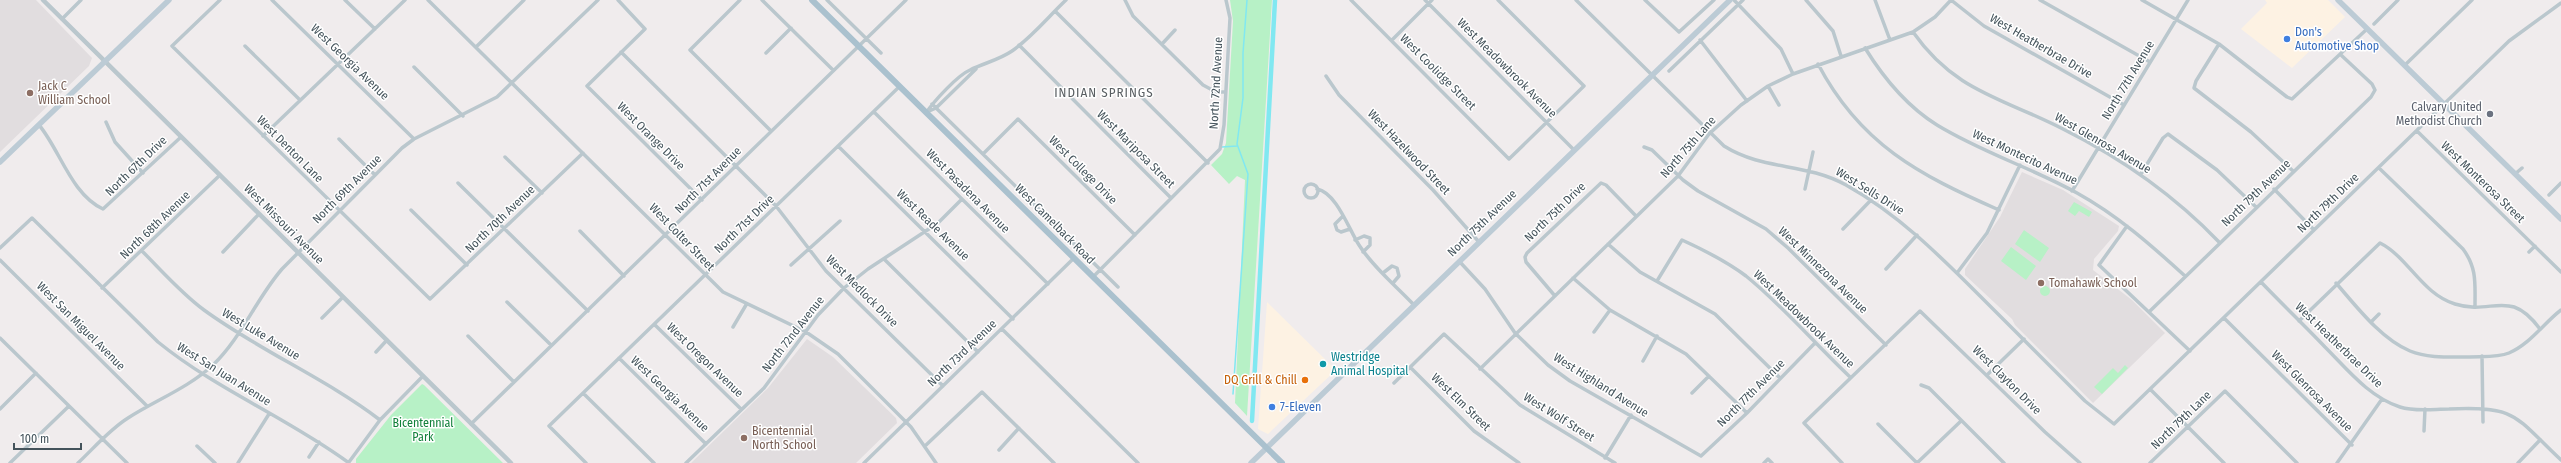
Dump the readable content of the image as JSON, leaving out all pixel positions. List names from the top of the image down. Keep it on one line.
{"streets":{"main road":["North 75th Avenue","West Camelback Road"],"street":["West Heatherbrae Drive","West Georgia Avenue","West Meadowbrook Avenue","West Coolidge Street","North 77th Avenue","North 72nd Avenue","West Orange Drive","West Glenrosa Avenue","North 75th Lane","West Denton Lane","West Mariposa Street","West Hazelwood Street","West Montecito Avenue","North 67th Drive","West College Drive","North 71st Avenue","West Monterosa Street","North 69th Avenue","West Pasadena Avenue","West Sells Drive","North 79th Avenue","North 79th Drive","North 75th Drive","North 70th Avenue","West Missouri Avenue","North 71st Drive","North 68th Avenue","West Reade Avenue","West Colter Street","West Minnezona Avenue","West Medlock Drive","West San Miguel Avenue","West Luke Avenue","North 73rd Avenue","West Oregon Avenue","West San Juan Avenue","West Clayton Drive","West Highland Avenue","West Elm Street","West Wolf Street","North 79th Lane"]},"crossings":[["West Heatherbrae Drive","North 77th Avenue"],["West Heatherbrae Drive","North 75th Lane"],["West Heatherbrae Drive","North 79th Drive"],["West Georgia Avenue","North 72nd Avenue"],["West Georgia Avenue","North 69th Avenue"],["West Georgia Avenue","North 71st Drive"],["West Meadowbrook Avenue","West Coolidge Street"],["West Meadowbrook Avenue","North 77th Avenue"],["West Meadowbrook Avenue","North 75th Avenue"],["North 77th Avenue","West Glenrosa Avenue"],["North 77th Avenue","West Montecito Avenue"],["North 77th Avenue","West Highland Avenue"],["North 72nd Avenue","West Pasadena Avenue"],["North 72nd Avenue","West Reade Avenue"],["North 72nd Avenue","West Colter Street"],["North 72nd Avenue","West Medlock Drive"],["North 72nd Avenue","West Oregon Avenue"],["West Orange Drive","North 71st Avenue"],["West Orange Drive","West Medlock Drive"],["West Glenrosa Avenue","North 75th Lane"],["West Glenrosa Avenue","North 79th Avenue"],["West Glenrosa Avenue","North 79th Drive"],["North 75th Lane","West Montecito Avenue"],["North 75th Lane","West Sells Drive"],["North 75th Lane","North 75th Drive"],["North 75th Lane","West Minnezona Avenue"],["North 75th Lane","West Highland Avenue"],["North 75th Lane","West Wolf Street"],["West Denton Lane","North 69th Avenue"],["West Denton Lane","North 70th Avenue"],["West Hazelwood Street","North 75th Avenue"],["West Montecito Avenue","North 79th Avenue"],["North 67th Drive","West Missouri Avenue"],["West College Drive","West Camelback Road"],["North 71st Avenue","West Missouri Avenue"],["North 71st Avenue","West Camelback Road"],["North 71st Avenue","West Colter Street"],["North 71st Avenue","West Medlock Drive"],["West Monterosa Street","North 79th Drive"],["North 69th Avenue","West Missouri Avenue"],["North 69th Avenue","West Colter Street"],["North 69th Avenue","West San Miguel Avenue"],["North 69th Avenue","West Luke Avenue"],["North 69th Avenue","West San Juan Avenue"],["West Pasadena Avenue","North 71st Drive"],["West Pasadena Avenue","North 73rd Avenue"],["West Sells Drive","North 79th Drive"],["West Sells Drive","North 75th Avenue"],["North 70th Avenue","West Colter Street"],["North 75th Avenue","West Camelback Road"],["North 75th Avenue","West Highland Avenue"],["West Missouri Avenue","North 68th Avenue"],["North 71st Drive","West Camelback Road"],["North 71st Drive","West Reade Avenue"],["North 71st Drive","West Colter Street"],["North 71st Drive","West Medlock Drive"],["North 71st Drive","West Oregon Avenue"],["West Camelback Road","North 73rd Avenue"],["North 68th Avenue","West Luke Avenue"],["North 68th Avenue","West San Juan Avenue"],["West Reade Avenue","North 73rd Avenue"],["West Colter Street","North 73rd Avenue"],["West Minnezona Avenue","West Clayton Drive"],["West Medlock Drive","North 73rd Avenue"],["West Elm Street","West Wolf Street"]],"districts":["INDIAN SPRINGS"],"parks":["Bicentennial Park"],"places":["Don's Automotive Shop","Jack C William School","Calvary United Methodist Church","Tomahawk School","Westridge Animal Hospital","DQ Grill & Chill","7-Eleven","Bicentennial North School"],"scale_bar":"100 m"}
